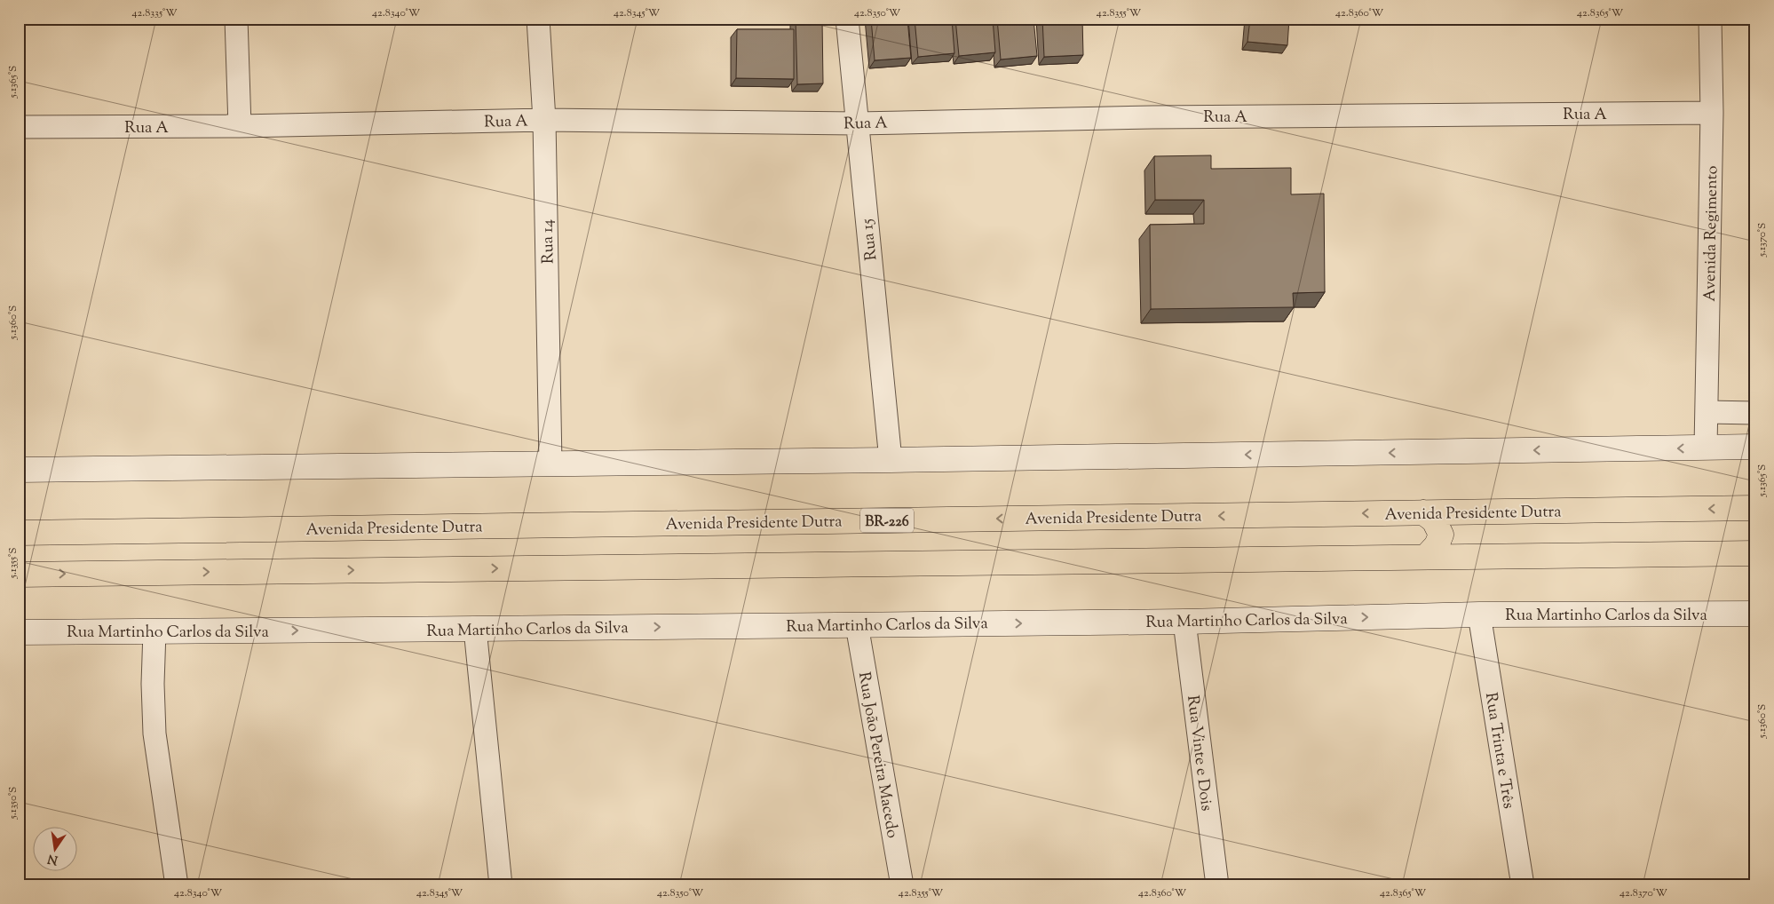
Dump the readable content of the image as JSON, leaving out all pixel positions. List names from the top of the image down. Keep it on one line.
{"streets":{"highway":["Avenida Presidente Dutra","BR-226"],"main road":["Rua Martinho Carlos da Silva"],"street":["Rua A","Avenida Regimento","Rua 15","Rua 14","Rua Trinta e Três","Rua Vinte e Dois","Rua João Pereira Macedo"]},"crossings":[["Rua A","Avenida Regimento"],["Rua A","Rua 15"],["Rua A","Rua 14"],["Rua Martinho Carlos da Silva","Rua Trinta e Três"],["Rua Martinho Carlos da Silva","Rua Vinte e Dois"],["Rua Martinho Carlos da Silva","Rua João Pereira Macedo"]],"north":"bottom","coordinates":["42.8335°W","42.8340°W","42.8345°W","42.8350°W","42.8355°W","42.8360°W","42.8365°W","5.1365°S","5.1370°S","5.1360°S","5.1355°S","5.1350°S","42.8370°W"]}
